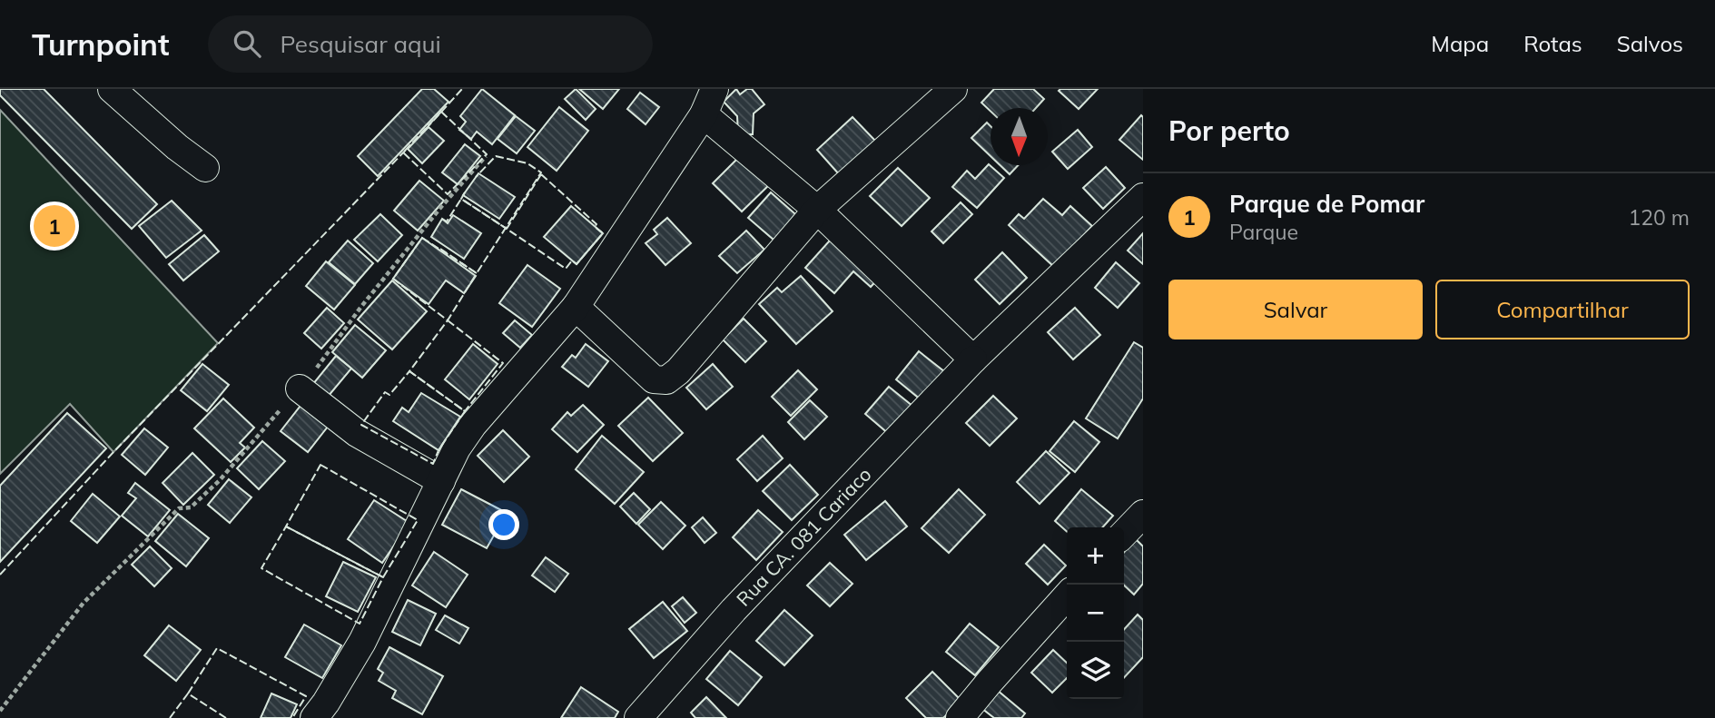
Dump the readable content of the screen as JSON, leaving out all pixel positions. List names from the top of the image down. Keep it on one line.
{"streets":{"street":["Rua CA. 081 Cariaco"]},"north":"bottom","page":{"header":"Turnpoint","search":"Pesquisar aqui","nav":["Mapa","Rotas","Salvos"],"heading":"Por perto","list":[{"mark":"1","name":"Parque de Pomar","note":"Parque","value":"120 m"}],"pins":"1","buttons":["Salvar","Compartilhar"],"map_buttons":["+","−"]}}
